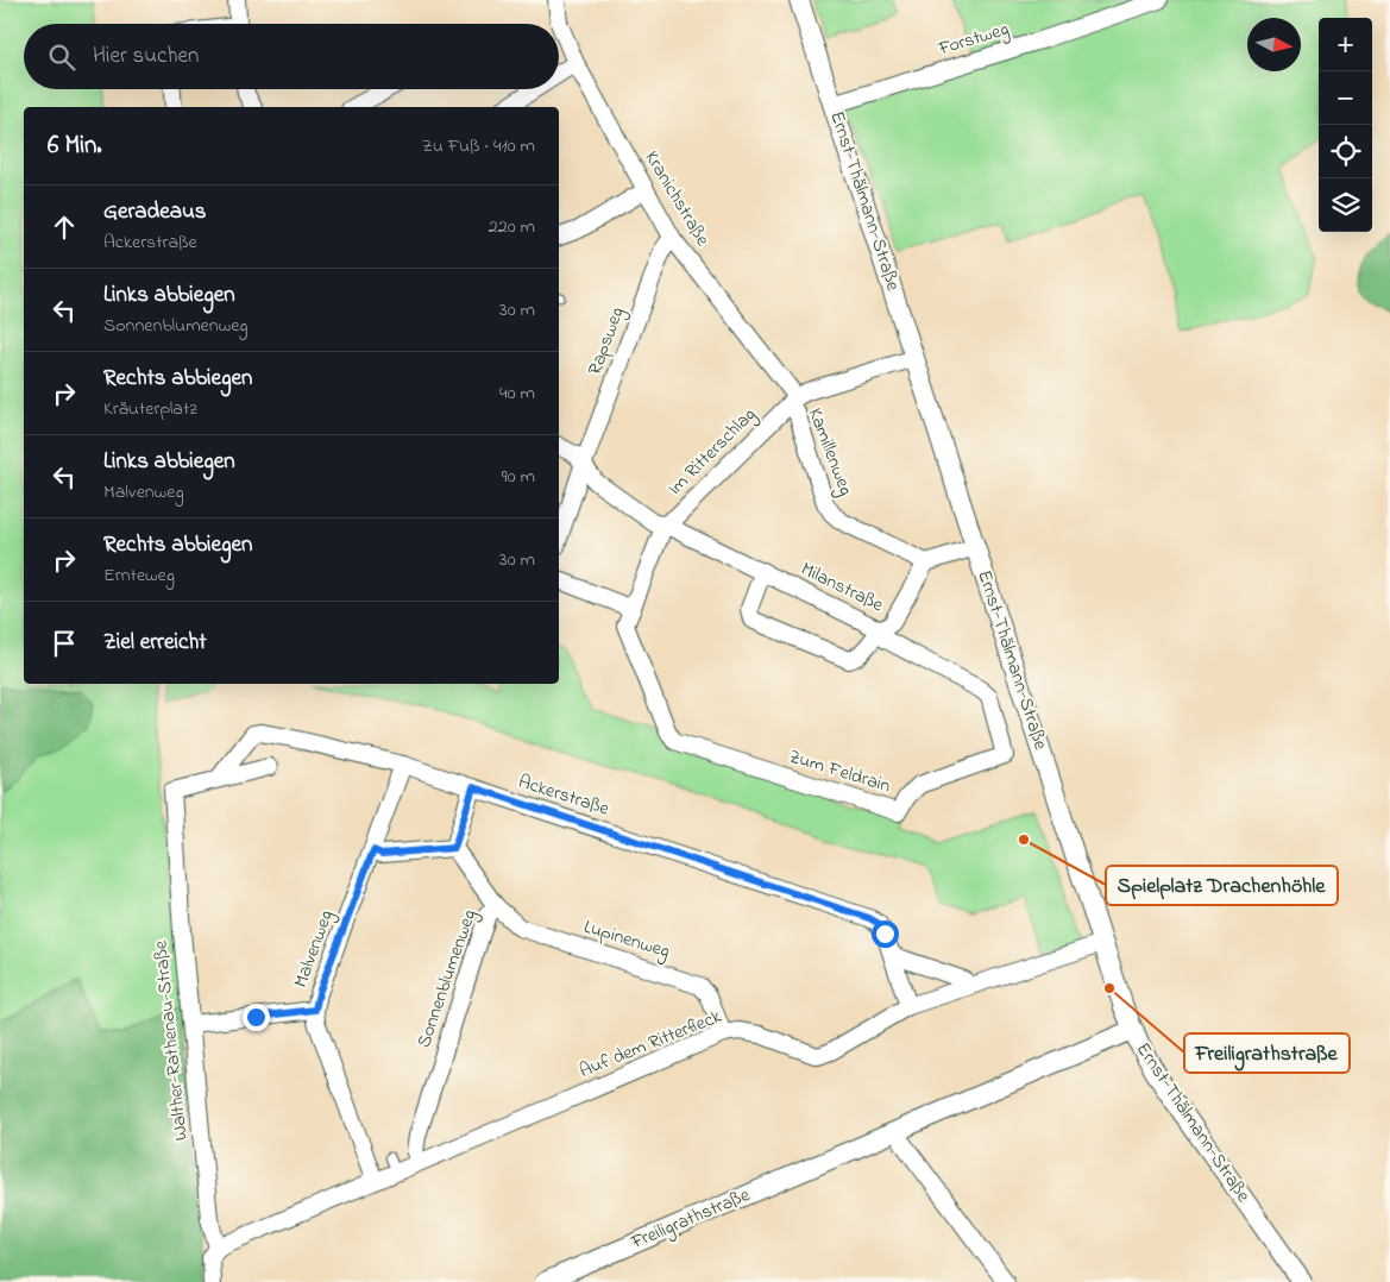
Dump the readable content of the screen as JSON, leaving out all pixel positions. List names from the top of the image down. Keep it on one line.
{"streets":{"street":["Forstweg","Kranichstraße","Ernst-Thälmann-Straße","Rapsweg","Im Ritterschlag","Kamillenweg","Milanstraße","Zum Feldrain","Ackerstraße","Lupinenweg","Malvenweg","Sonnenblumenweg","Walther-Rathenau-Straße","Auf dem Ritterfleck","Freiligrathstraße"]},"crossings":[["Forstweg","Ernst-Thälmann-Straße"],["Kranichstraße","Rapsweg"],["Kranichstraße","Im Ritterschlag"],["Kranichstraße","Kamillenweg"],["Ernst-Thälmann-Straße","Im Ritterschlag"],["Ernst-Thälmann-Straße","Auf dem Ritterfleck"],["Ernst-Thälmann-Straße","Freiligrathstraße"],["Rapsweg","Im Ritterschlag"],["Im Ritterschlag","Kamillenweg"],["Im Ritterschlag","Milanstraße"],["Kamillenweg","Milanstraße"],["Milanstraße","Zum Feldrain"],["Ackerstraße","Malvenweg"],["Ackerstraße","Walther-Rathenau-Straße"],["Ackerstraße","Auf dem Ritterfleck"],["Lupinenweg","Sonnenblumenweg"],["Lupinenweg","Auf dem Ritterfleck"],["Malvenweg","Auf dem Ritterfleck"],["Sonnenblumenweg","Auf dem Ritterfleck"],["Walther-Rathenau-Straße","Auf dem Ritterfleck"]],"places":["Spielplatz Drachenhöhle","Freiligrathstraße"],"north":"right","page":{"map_buttons":["+","−"],"search":"Hier suchen","heading":["6 Min.","Zu Fuß · 410 m"],"list":[["Geradeaus","Ackerstraße","220 m"],["Links abbiegen","Sonnenblumenweg","30 m"],["Rechts abbiegen","Kräuterplatz","40 m"],["Links abbiegen","Malvenweg","90 m"],["Rechts abbiegen","Ernteweg","30 m"],"Ziel erreicht"]}}
